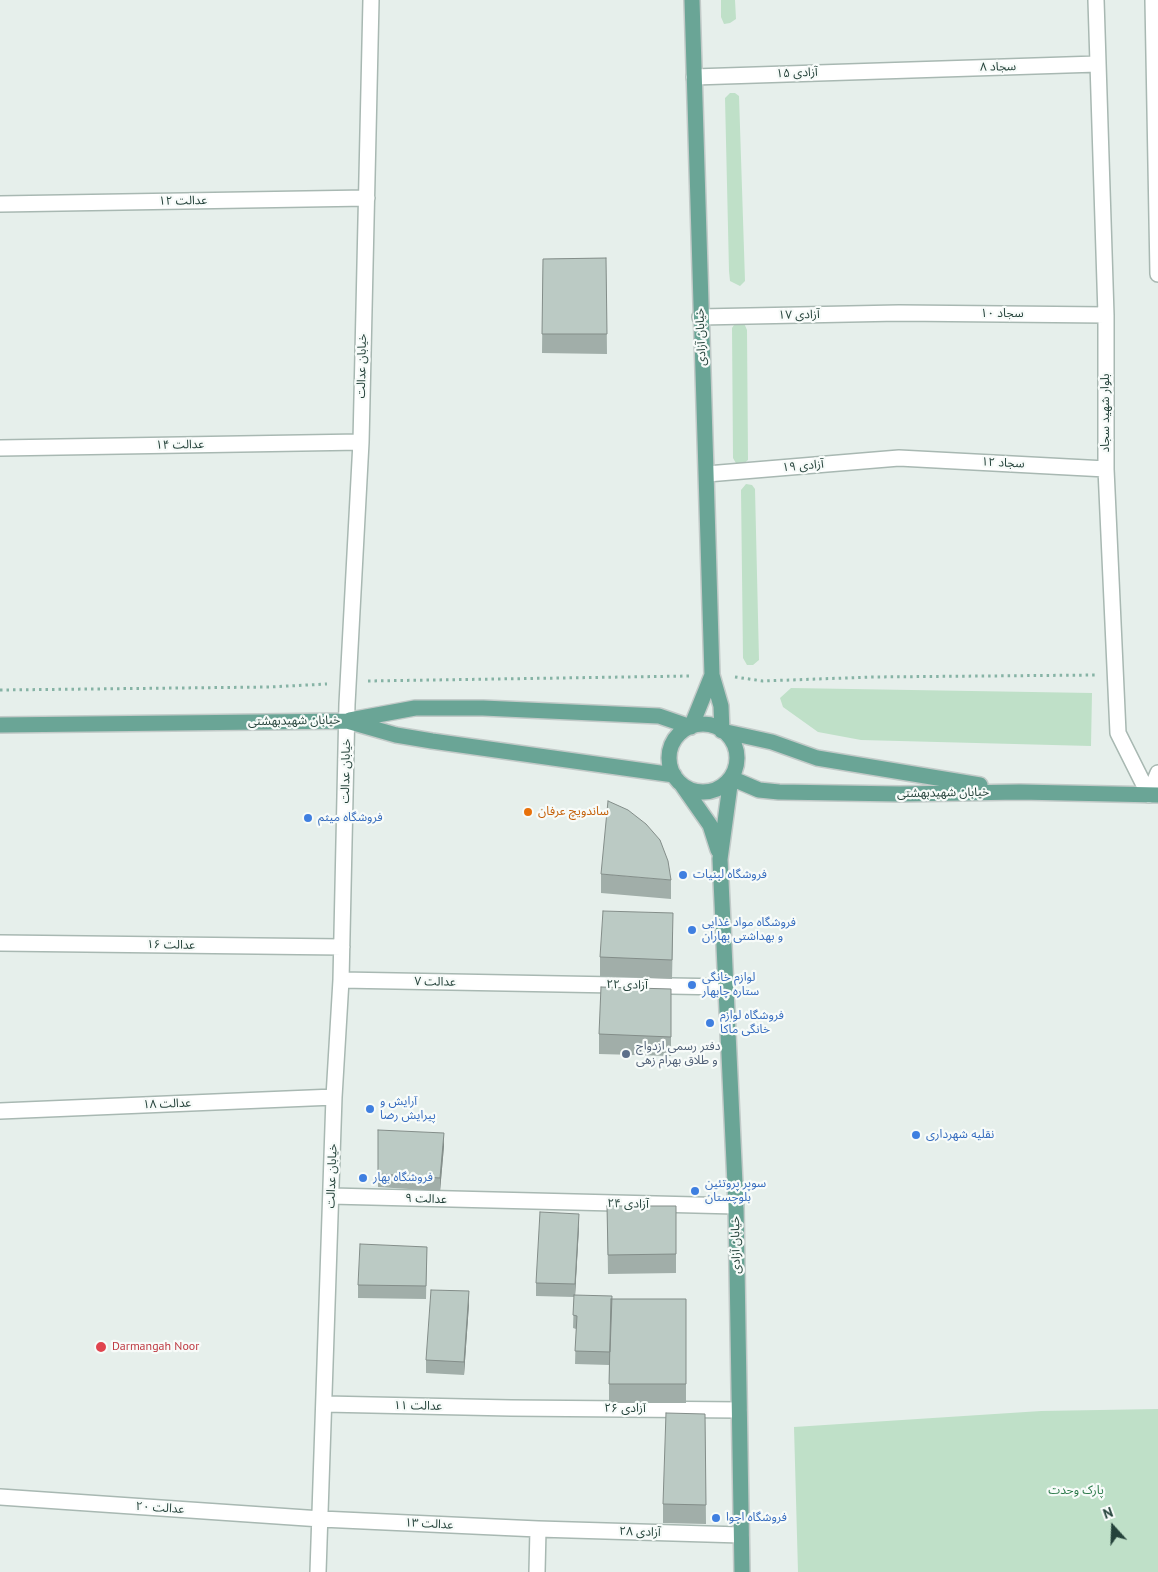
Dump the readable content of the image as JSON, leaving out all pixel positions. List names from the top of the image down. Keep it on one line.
{"streets":{"main road":["خیابان آزادی","خیابان شهیدبهشتی"],"street":["سجاد ۸","آزادی ۱۵","عدالت ۱۲","سجاد ۱۰","آزادی ۱۷","خیابان عدالت","بلوار شهید سجاد","عدالت ۱۴","سجاد ۱۲","آزادی ۱۹","عدالت ۱۶","عدالت ۷","آزادی ۲۲","عدالت ۱۸","عدالت ۹","آزادی ۲۴","عدالت ۱۱","آزادی ۲۶","عدالت ۲۰","عدالت ۱۳","آزادی ۲۸"]},"crossings":[["سجاد ۸","آزادی ۱۵"],["سجاد ۸","بلوار شهید سجاد"],["آزادی ۱۵","خیابان آزادی"],["عدالت ۱۲","خیابان عدالت"],["سجاد ۱۰","آزادی ۱۷"],["سجاد ۱۰","بلوار شهید سجاد"],["آزادی ۱۷","خیابان آزادی"],["خیابان آزادی","آزادی ۱۹"],["خیابان آزادی","آزادی ۲۲"],["خیابان آزادی","آزادی ۲۴"],["خیابان آزادی","آزادی ۲۶"],["خیابان آزادی","آزادی ۲۸"],["خیابان عدالت","عدالت ۱۴"],["خیابان عدالت","خیابان شهیدبهشتی"],["خیابان عدالت","عدالت ۱۶"],["خیابان عدالت","عدالت ۷"],["خیابان عدالت","عدالت ۱۸"],["خیابان عدالت","عدالت ۹"],["خیابان عدالت","عدالت ۱۱"],["خیابان عدالت","عدالت ۲۰"],["خیابان عدالت","عدالت ۱۳"],["بلوار شهید سجاد","سجاد ۱۲"],["بلوار شهید سجاد","خیابان شهیدبهشتی"],["سجاد ۱۲","آزادی ۱۹"],["عدالت ۷","آزادی ۲۲"],["عدالت ۹","آزادی ۲۴"],["عدالت ۱۱","آزادی ۲۶"],["عدالت ۲۰","عدالت ۱۳"],["عدالت ۱۳","آزادی ۲۸"]],"parks":["پارک وحدت"],"places":["ساندویچ عرفان","فروشگاه میثم","فروشگاه لبنیات","فروشگاه مواد غذایی و بهداشتی بهاران","لوازم خانگی ستاره چابهار","فروشگاه لوازم خانگی ماکا","دفتر رسمی ازدواج و طلاق بهرام زهی","آرایش و پیرایش رضا","نقلیه شهرداری","فروشگاه بهار","سوپر پروتئین بلوچستان","Darmangah Noor","فروشگاه اجوا"],"north":"top"}
